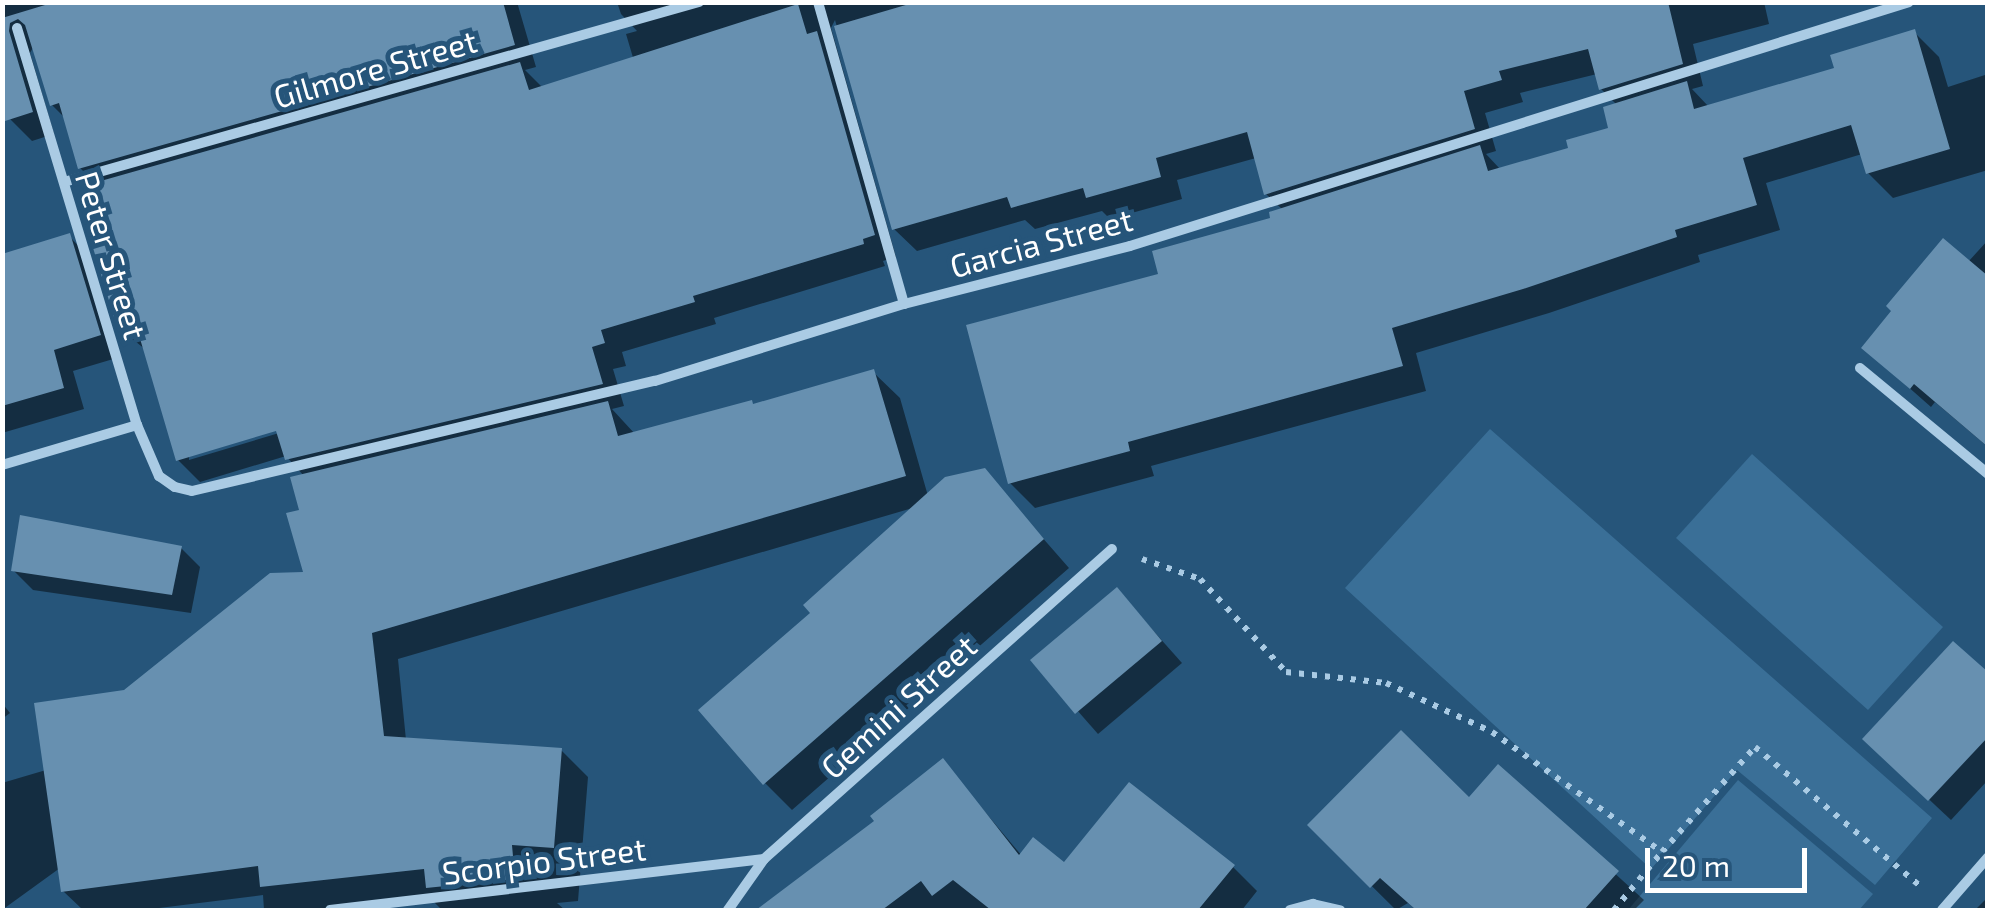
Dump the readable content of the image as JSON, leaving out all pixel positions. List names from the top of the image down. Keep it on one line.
{"streets":{"street":["Gilmore Street","Garcia Street","Peter Street","Gemini Street","Scorpio Street"]},"crossings":[["Gilmore Street","Peter Street"],["Garcia Street","Peter Street"],["Gemini Street","Scorpio Street"]],"scale_bar":"20 m"}
